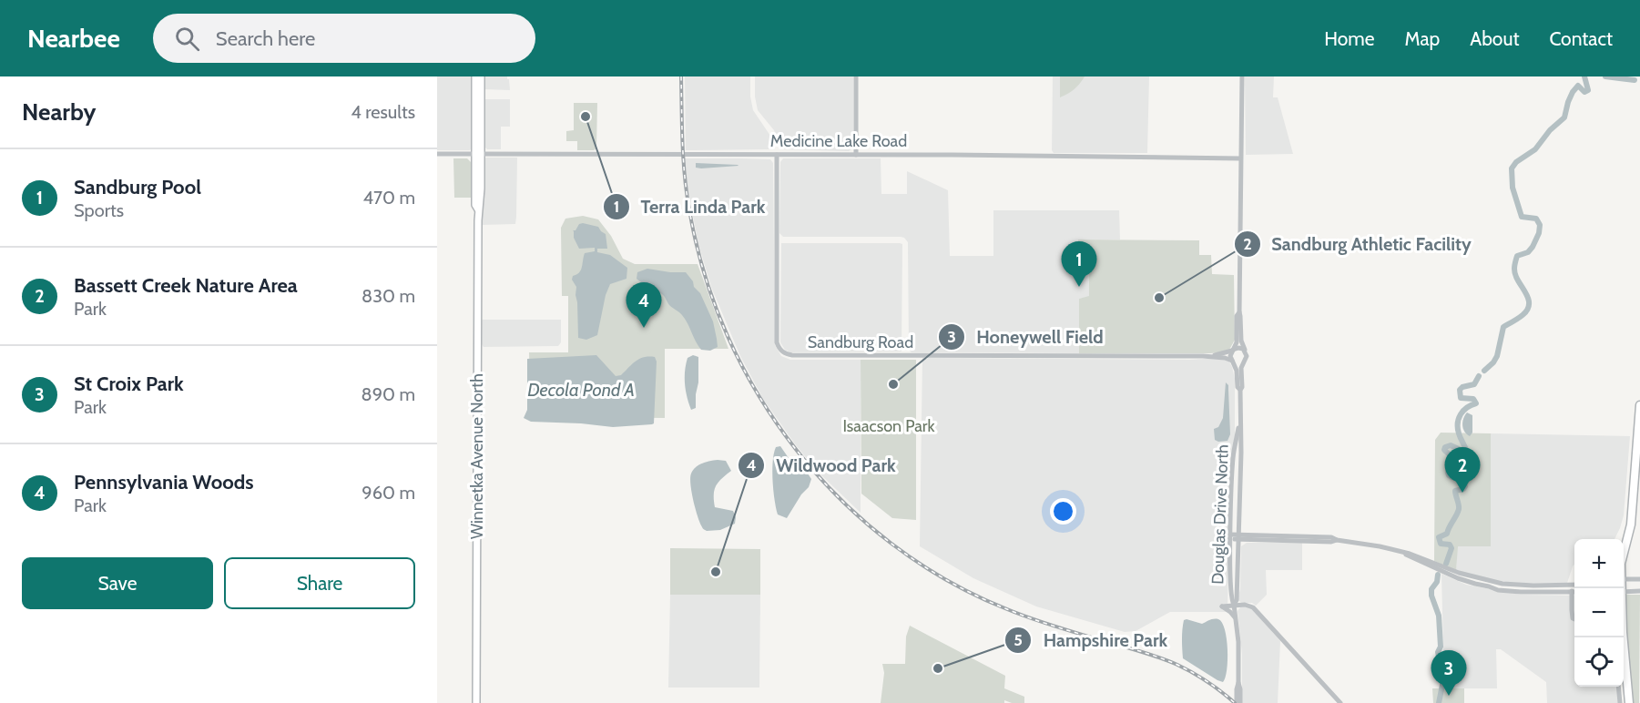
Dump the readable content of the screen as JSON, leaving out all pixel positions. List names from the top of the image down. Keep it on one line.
{"streets":{"main road":["Winnetka Avenue North"],"street":["Medicine Lake Road","Sandburg Road","Douglas Drive North"]},"crossings":[["Medicine Lake Road","Sandburg Road"],["Medicine Lake Road","Winnetka Avenue North"],["Medicine Lake Road","Douglas Drive North"],["Sandburg Road","Douglas Drive North"]],"water":["Decola Pond A"],"parks":["Isaacson Park"],"places":["Terra Linda Park","Sandburg Athletic Facility","Honeywell Field","Wildwood Park","Hampshire Park"],"page":{"header":"Nearbee","search":"Search here","nav":["Home","Map","About","Contact"],"heading":["Nearby","4 results"],"list":[{"mark":"1","name":"Sandburg Pool","note":"Sports","value":"470 m"},{"mark":"2","name":"Bassett Creek Nature Area","note":"Park","value":"830 m"},{"mark":"3","name":"St Croix Park","note":"Park","value":"890 m"},{"mark":"4","name":"Pennsylvania Woods","note":"Park","value":"960 m"}],"pins":["1","4","2","3"],"map_buttons":["+","−"],"buttons":["Save","Share"]}}
